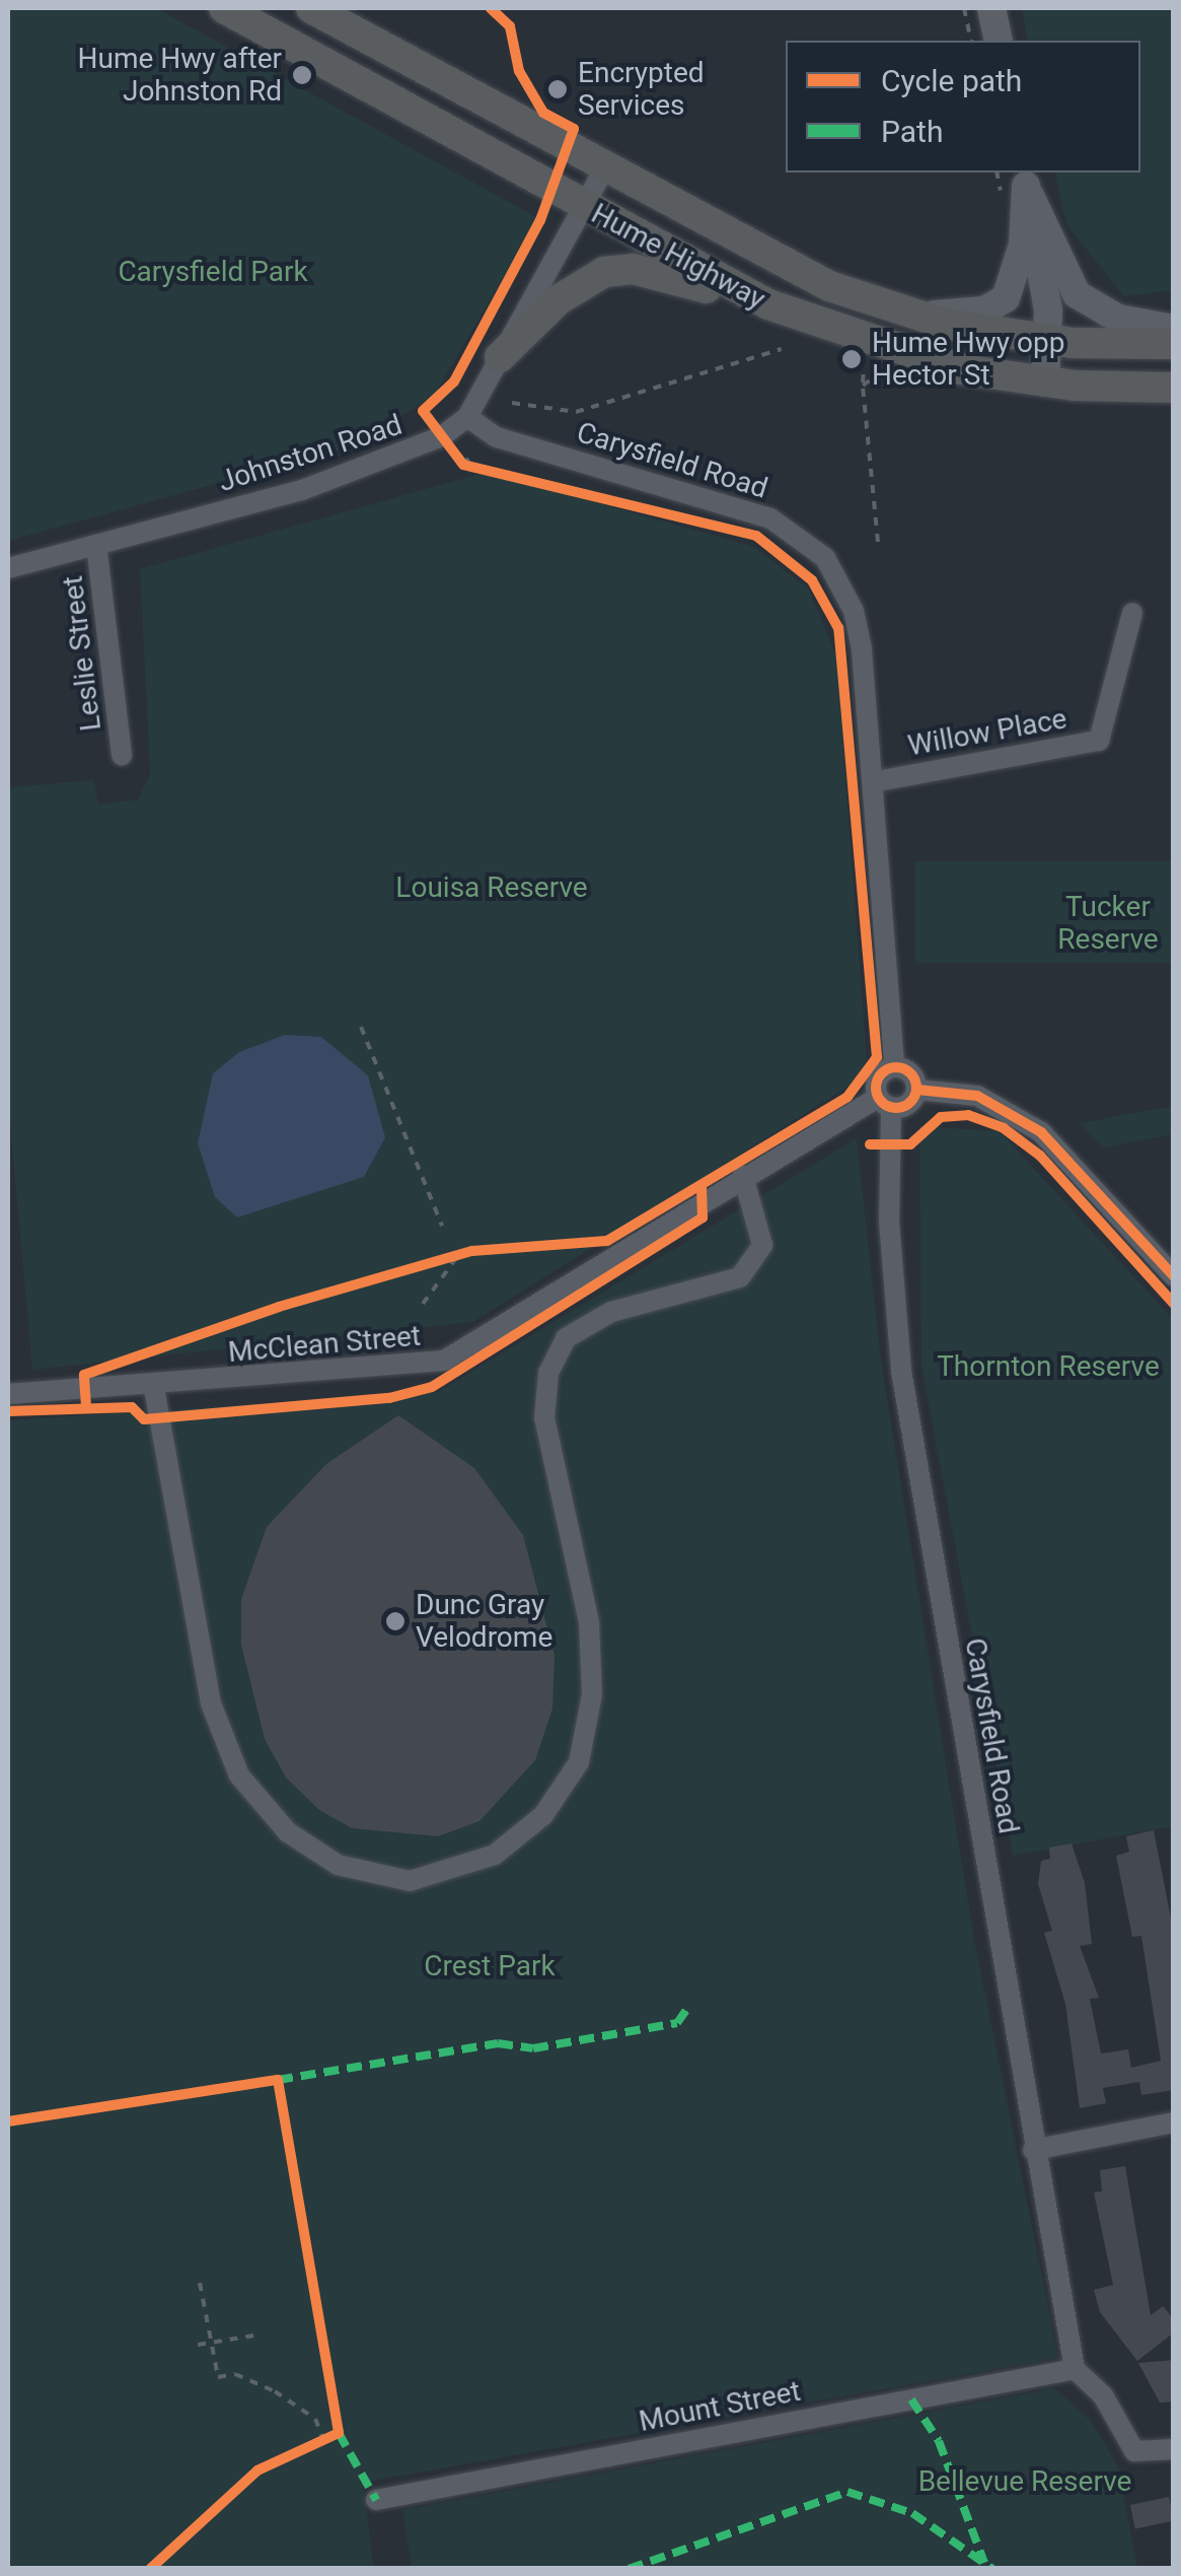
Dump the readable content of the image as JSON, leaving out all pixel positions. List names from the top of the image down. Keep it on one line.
{"streets":{"highway":["Hume Highway"],"street":["Johnston Road","Carysfield Road","Leslie Street","Willow Place","McClean Street","Mount Street"]},"crossings":[["Hume Highway","Johnston Road"],["Johnston Road","Carysfield Road"],["Johnston Road","Leslie Street"],["Carysfield Road","Willow Place"],["Carysfield Road","McClean Street"],["Carysfield Road","Mount Street"]],"parks":["Carysfield Park","Louisa Reserve","Tucker Reserve","Thornton Reserve","Crest Park","Bellevue Reserve"],"places":["Hume Hwy after Johnston Rd","Encrypted Services","Hume Hwy opp Hector St","Dunc Gray Velodrome"],"legend":["Cycle path","Path"]}
